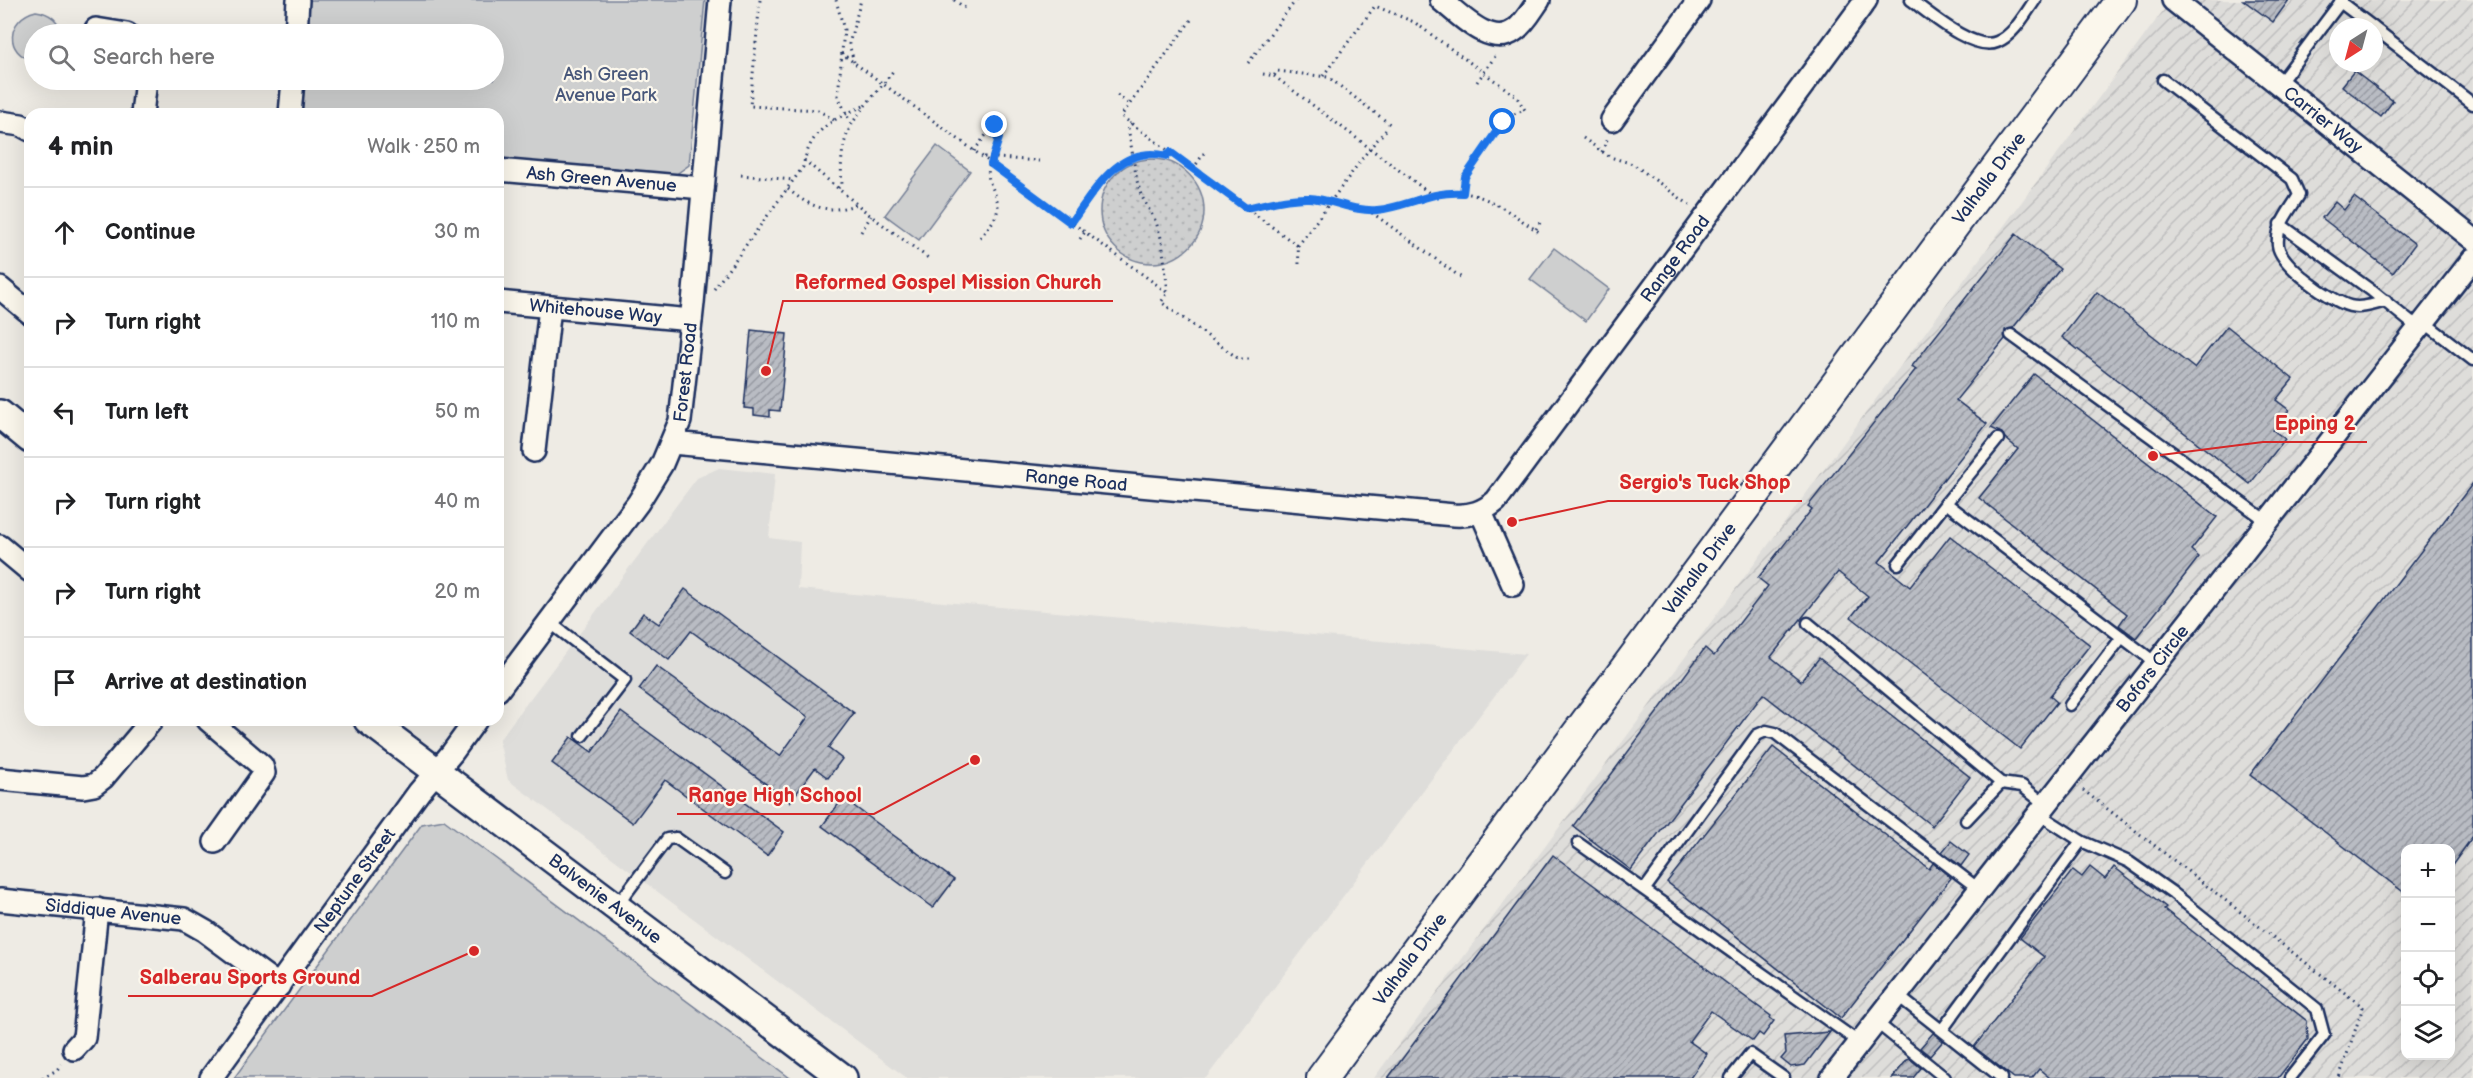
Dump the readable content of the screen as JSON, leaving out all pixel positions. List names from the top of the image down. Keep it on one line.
{"streets":{"main road":["Valhalla Drive"],"street":["Carrier Way","Ash Green Avenue","Range Road","Whitehouse Way","Forest Road","Bofors Circle","Neptune Street","Balvenie Avenue","Siddique Avenue"]},"crossings":[["Ash Green Avenue","Forest Road"],["Range Road","Forest Road"],["Whitehouse Way","Forest Road"],["Neptune Street","Balvenie Avenue"],["Neptune Street","Siddique Avenue"]],"parks":["Ash Green Avenue Park"],"places":["Reformed Gospel Mission Church","Epping 2","Sergio's Tuck Shop","Range High School","Salberau Sports Ground"],"north":"bottom left","page":{"search":"Search here","heading":["4 min","Walk · 250 m"],"list":[["Continue","30 m"],["Turn right","110 m"],["Turn left","50 m"],["Turn right","40 m"],["Turn right","20 m"],"Arrive at destination"],"map_buttons":["+","−"]}}
